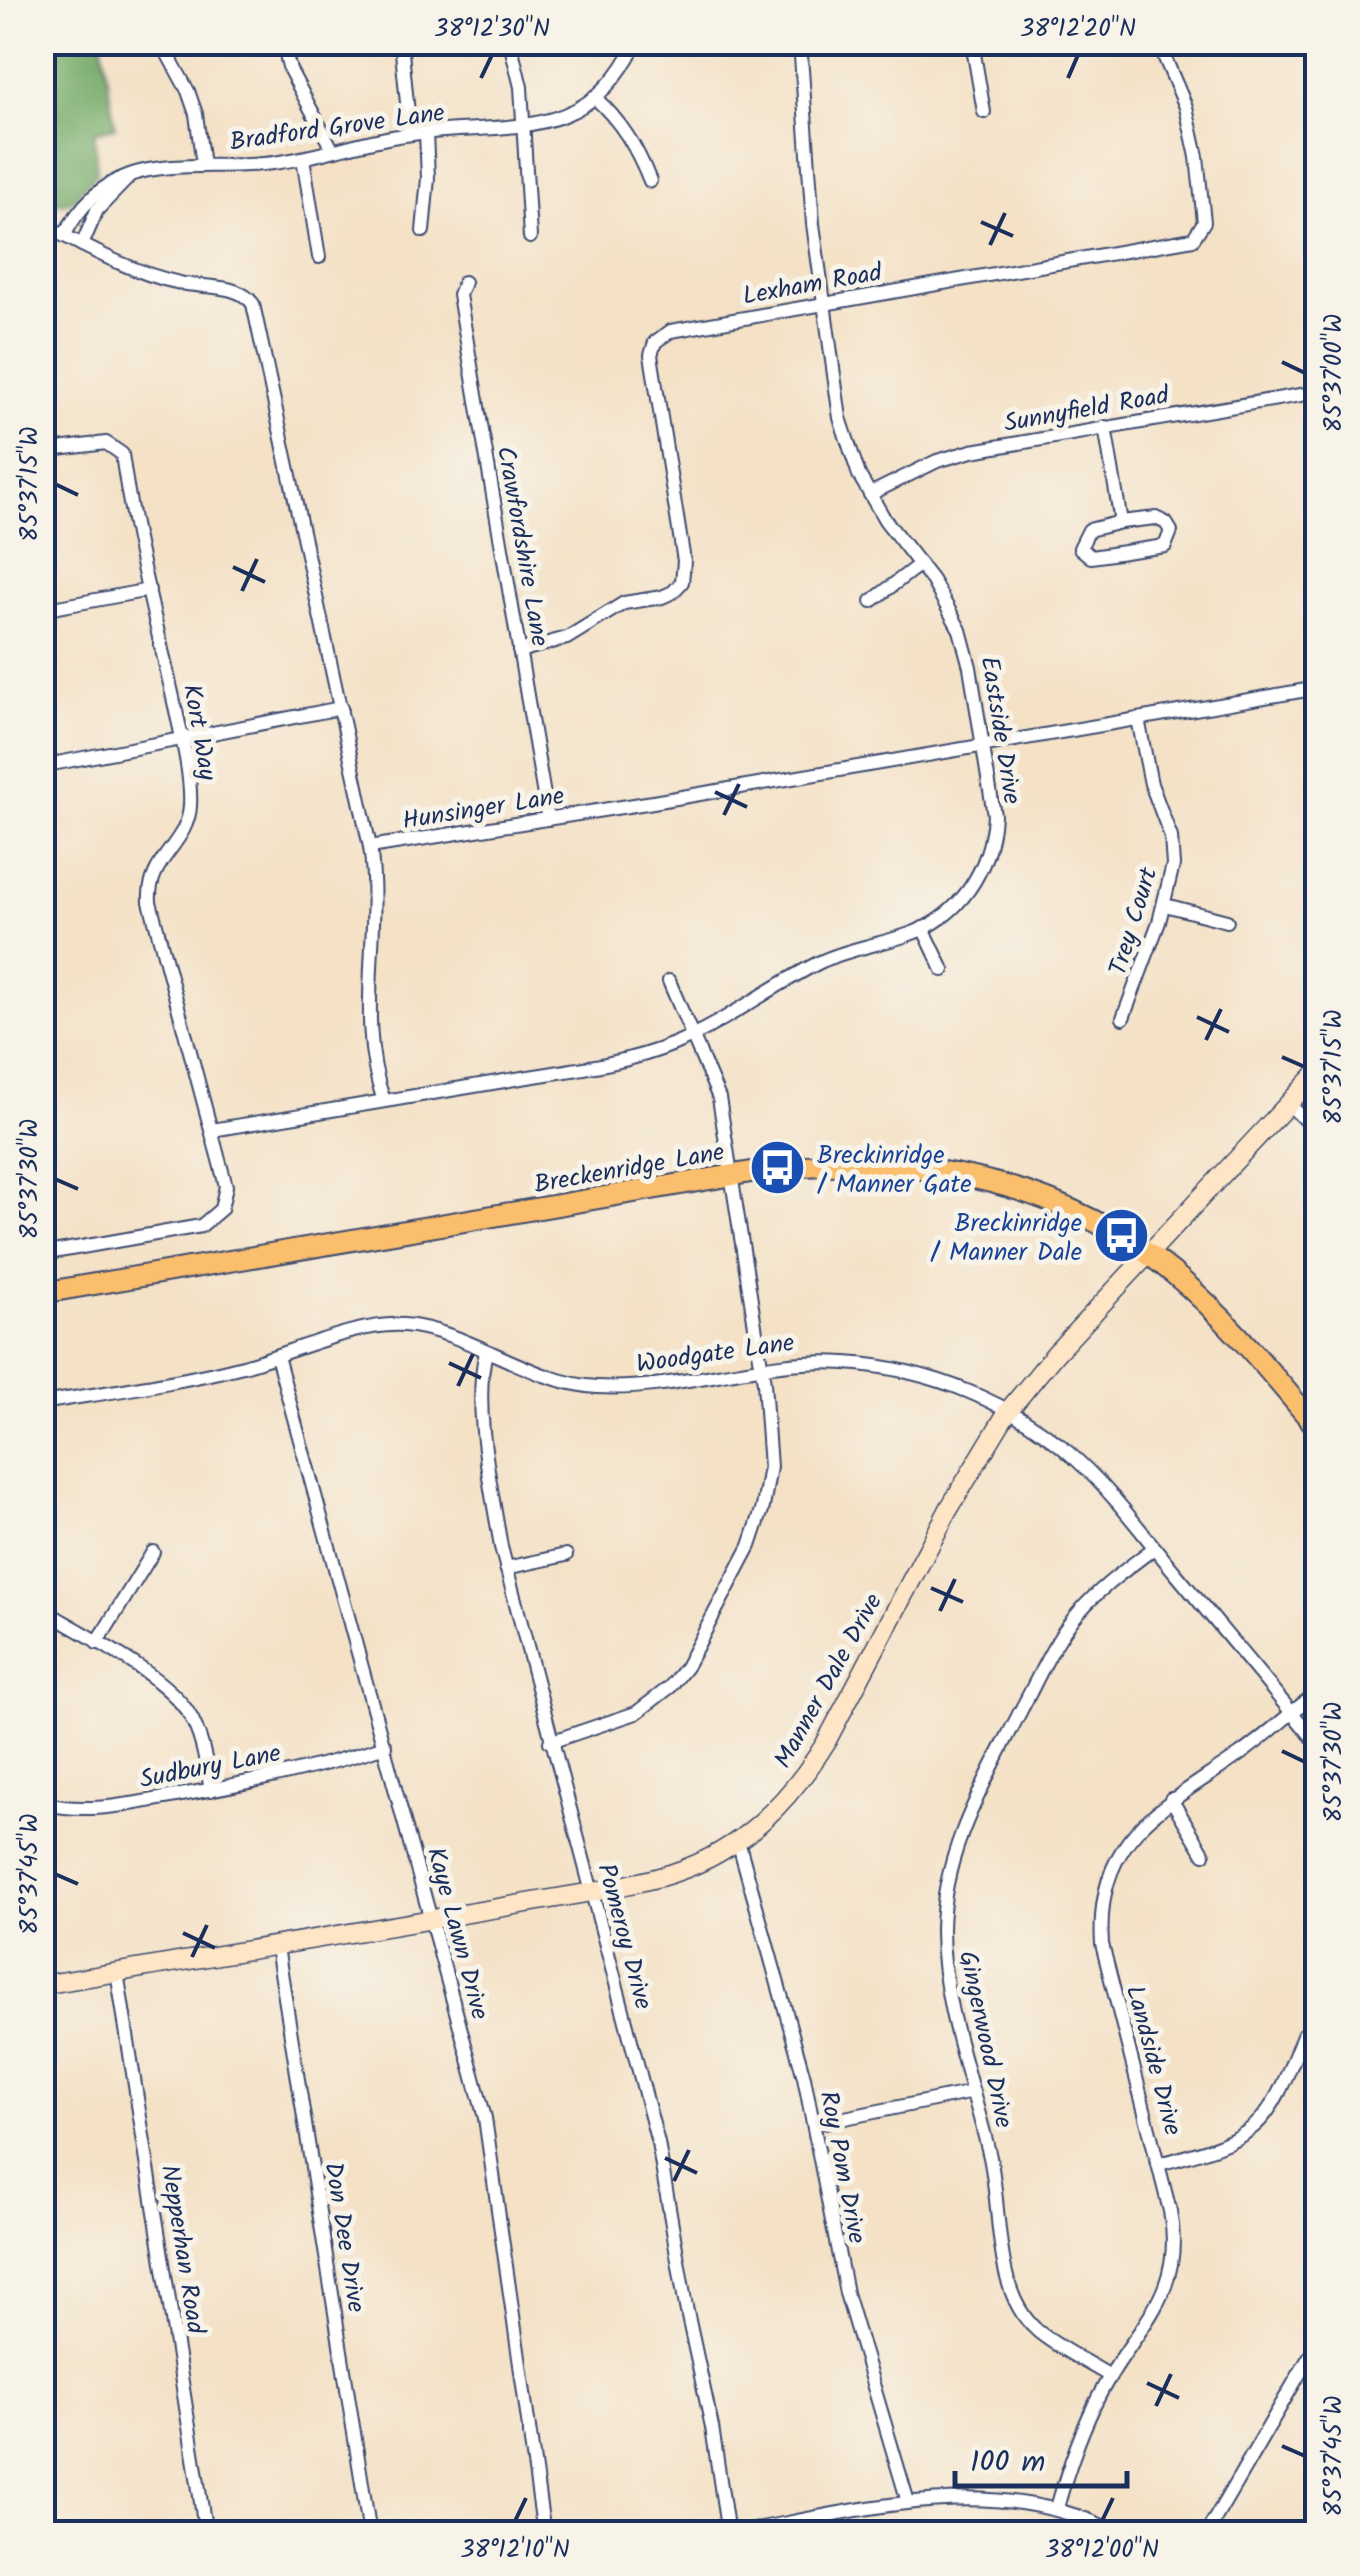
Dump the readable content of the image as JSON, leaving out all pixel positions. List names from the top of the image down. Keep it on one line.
{"streets":{"main road":["Breckenridge Lane"],"street":["Bradford Grove Lane","Lexham Road","Sunnyfield Road","Crawfordshire Lane","Eastside Drive","Kort Way","Hunsinger Lane","Trey Court","Woodgate Lane","Manner Dale Drive","Sudbury Lane","Kaye Lawn Drive","Pomeroy Drive","Gingerwood Drive","Landside Drive","Roy Pom Drive","Don Dee Drive","Nepperhan Road"]},"crossings":[["Bradford Grove Lane","Hunsinger Lane"],["Lexham Road","Crawfordshire Lane"],["Lexham Road","Eastside Drive"],["Sunnyfield Road","Eastside Drive"],["Crawfordshire Lane","Hunsinger Lane"],["Eastside Drive","Kort Way"],["Eastside Drive","Hunsinger Lane"],["Hunsinger Lane","Trey Court"],["Breckenridge Lane","Manner Dale Drive"],["Woodgate Lane","Manner Dale Drive"],["Woodgate Lane","Kaye Lawn Drive"],["Woodgate Lane","Pomeroy Drive"],["Woodgate Lane","Gingerwood Drive"],["Woodgate Lane","Landside Drive"],["Manner Dale Drive","Kaye Lawn Drive"],["Manner Dale Drive","Pomeroy Drive"],["Manner Dale Drive","Roy Pom Drive"],["Manner Dale Drive","Don Dee Drive"],["Manner Dale Drive","Nepperhan Road"],["Sudbury Lane","Kaye Lawn Drive"],["Gingerwood Drive","Landside Drive"]],"places":{"bus stop":["Breckinridge / Manner Gate","Breckinridge / Manner Dale"]},"scale_bar":"100 m","coordinates":["38°12'30\"N","38°12'20\"N","85°37'00\"W","85°37'15\"W","85°37'30\"W","85°37'45\"W","38°12'10\"N","38°12'00\"N"]}
